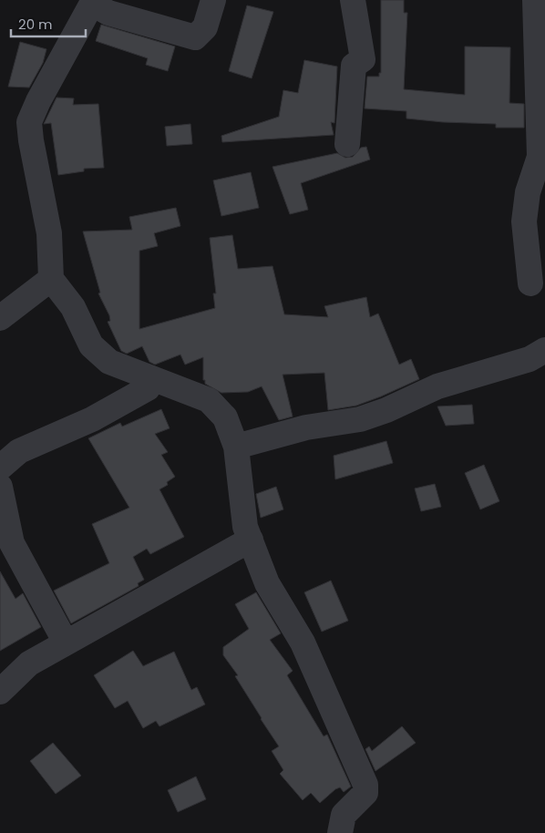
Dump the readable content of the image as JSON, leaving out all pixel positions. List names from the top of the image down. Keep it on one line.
{"scale_bar":"20 m"}
